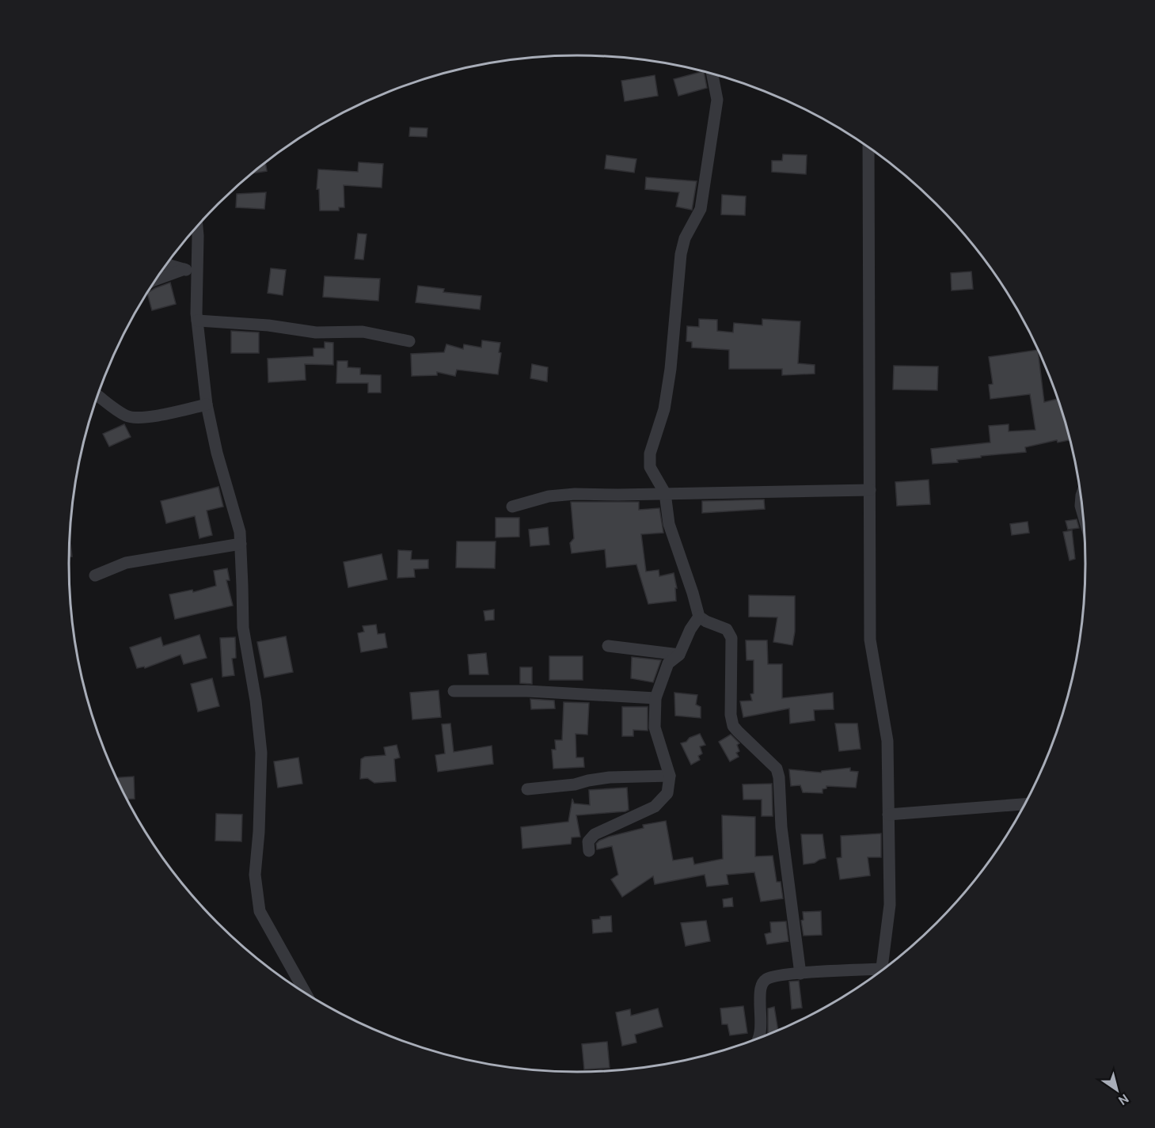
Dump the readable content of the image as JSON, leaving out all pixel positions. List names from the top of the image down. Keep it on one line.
{"north":"bottom right"}
